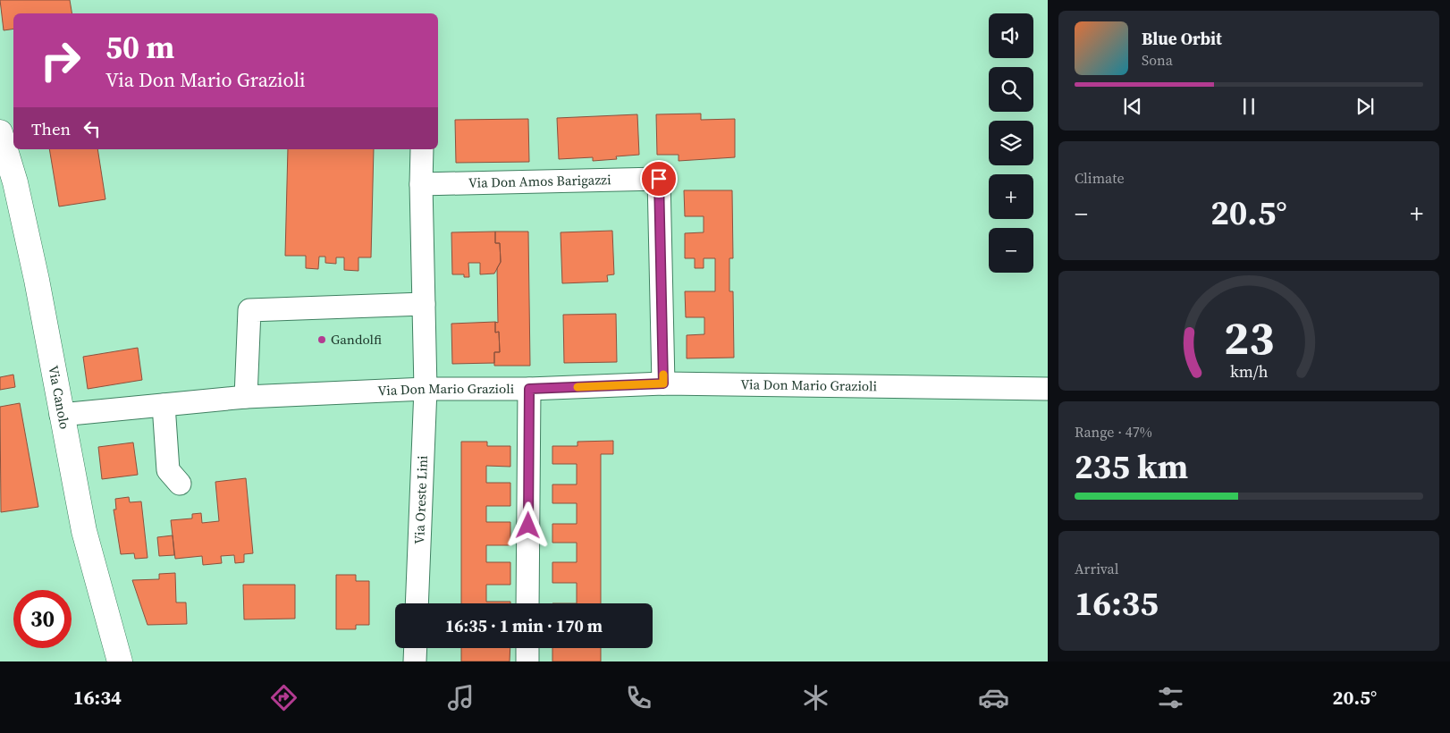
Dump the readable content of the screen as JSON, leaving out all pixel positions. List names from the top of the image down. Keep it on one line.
{"streets":{"street":["Via Don Amos Barigazzi","Via Don Mario Grazioli","Via Canolo","Via Oreste Lini"]},"crossings":[["Via Don Amos Barigazzi","Via Don Mario Grazioli"],["Via Don Mario Grazioli","Via Canolo"],["Via Don Mario Grazioli","Via Oreste Lini"]],"places":["Gandolfi"],"page":{"map_buttons":["+","−"],"turn":["50 m","Via Don Mario Grazioli"],"song":["Blue Orbit","Sona"],"then":"Then","tile":["Climate",["Range · 47%","235 km"],["Arrival","16:35"]],"heat":["−","20.5°","+"],"limit":"30","trip":"16:35 · 1 min · 170 m","tabs":["16:34","20.5°"],"gauge":["23","km/h"]}}
